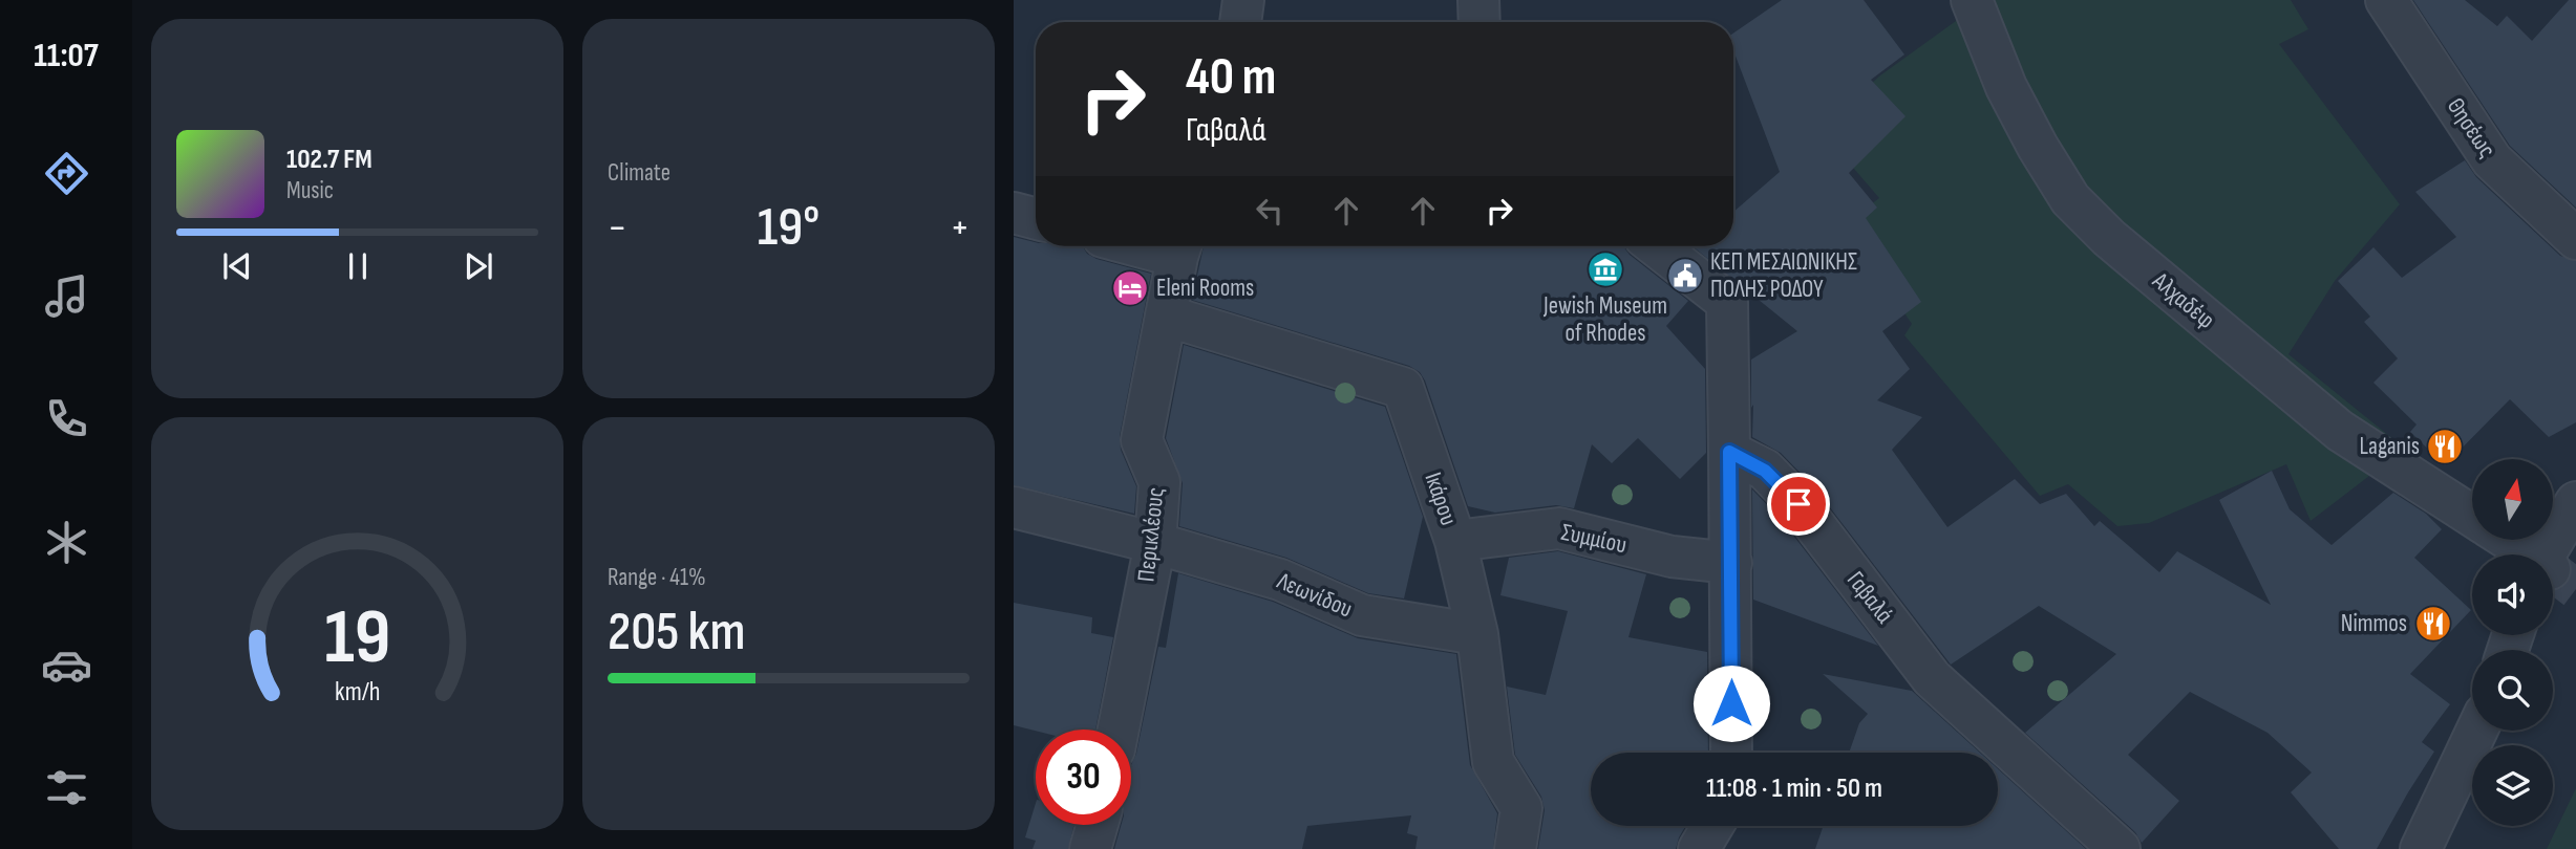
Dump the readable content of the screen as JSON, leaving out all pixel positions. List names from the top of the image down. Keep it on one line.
{"streets":{"street":["Θησέως","Αλχαδέφ","Ικάρου","Περικλέους","Συμμίου","Λεωνίδου","Γαβαλά"]},"crossings":[["Ικάρου","Περικλέους"],["Ικάρου","Συμμίου"],["Ικάρου","Λεωνίδου"],["Περικλέους","Λεωνίδου"]],"places":{"museum":["Jewish Museum of Rhodes"],"public building":["ΚΕΠ ΜΕΣΑΙΩΝΙΚΗΣ ΠΟΛΗΣ ΡΟΔΟΥ"],"hotel":["Eleni Rooms"],"restaurant":["Laganis","Nimmos"]},"north":"top","page":{"tabs":"11:07","tile":["Climate",["Range · 41%","205 km"]],"turn":["40 m","Γαβαλά"],"song":["102.7 FM","Music"],"heat":["−","19°","+"],"limit":"30","trip":"11:08 · 1 min · 50 m","gauge":["19","km/h"]}}
